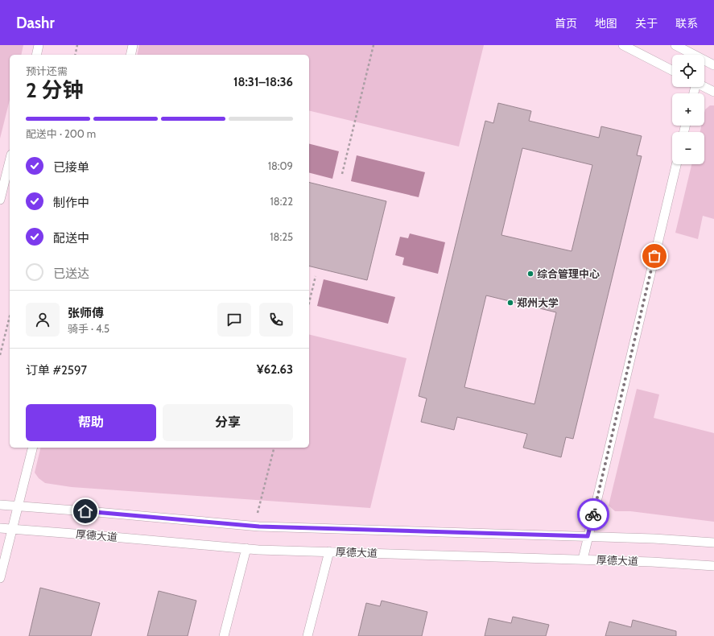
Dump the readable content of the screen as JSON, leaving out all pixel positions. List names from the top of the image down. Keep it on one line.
{"streets":{"lane":["厚德大道"]},"places":["综合管理中心","郑州大学"],"page":{"header":"Dashr","nav":["首页","地图","关于","联系"],"map_buttons":["+","−"],"heading":["2 分钟","预计还需","18:31–18:36"],"panel":["张师傅","骑手 · 4.5","订单 #2597","¥62.63"],"bar":"配送中 · 200 m","list":[["已接单","18:09"],["制作中","18:22"],["配送中","18:25"],"已送达"],"buttons":["帮助","分享"]}}
